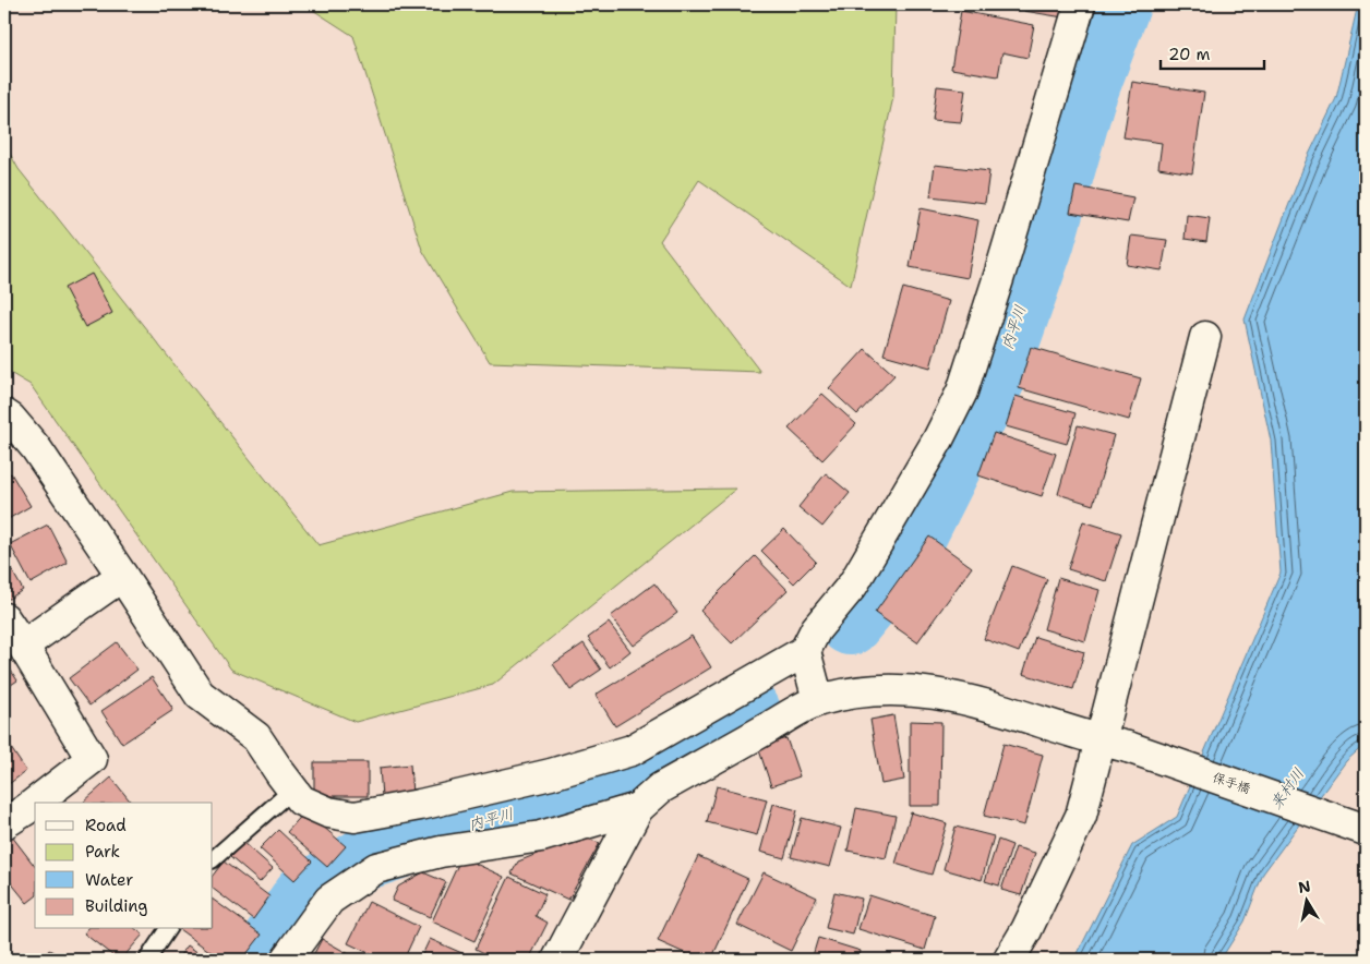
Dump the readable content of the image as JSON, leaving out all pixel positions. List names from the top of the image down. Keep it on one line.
{"streets":{"street":["保手橋"]},"water":["内平川","来村川"],"legend":["Road","Park","Water","Building"],"scale_bar":"20 m","north":"top"}
